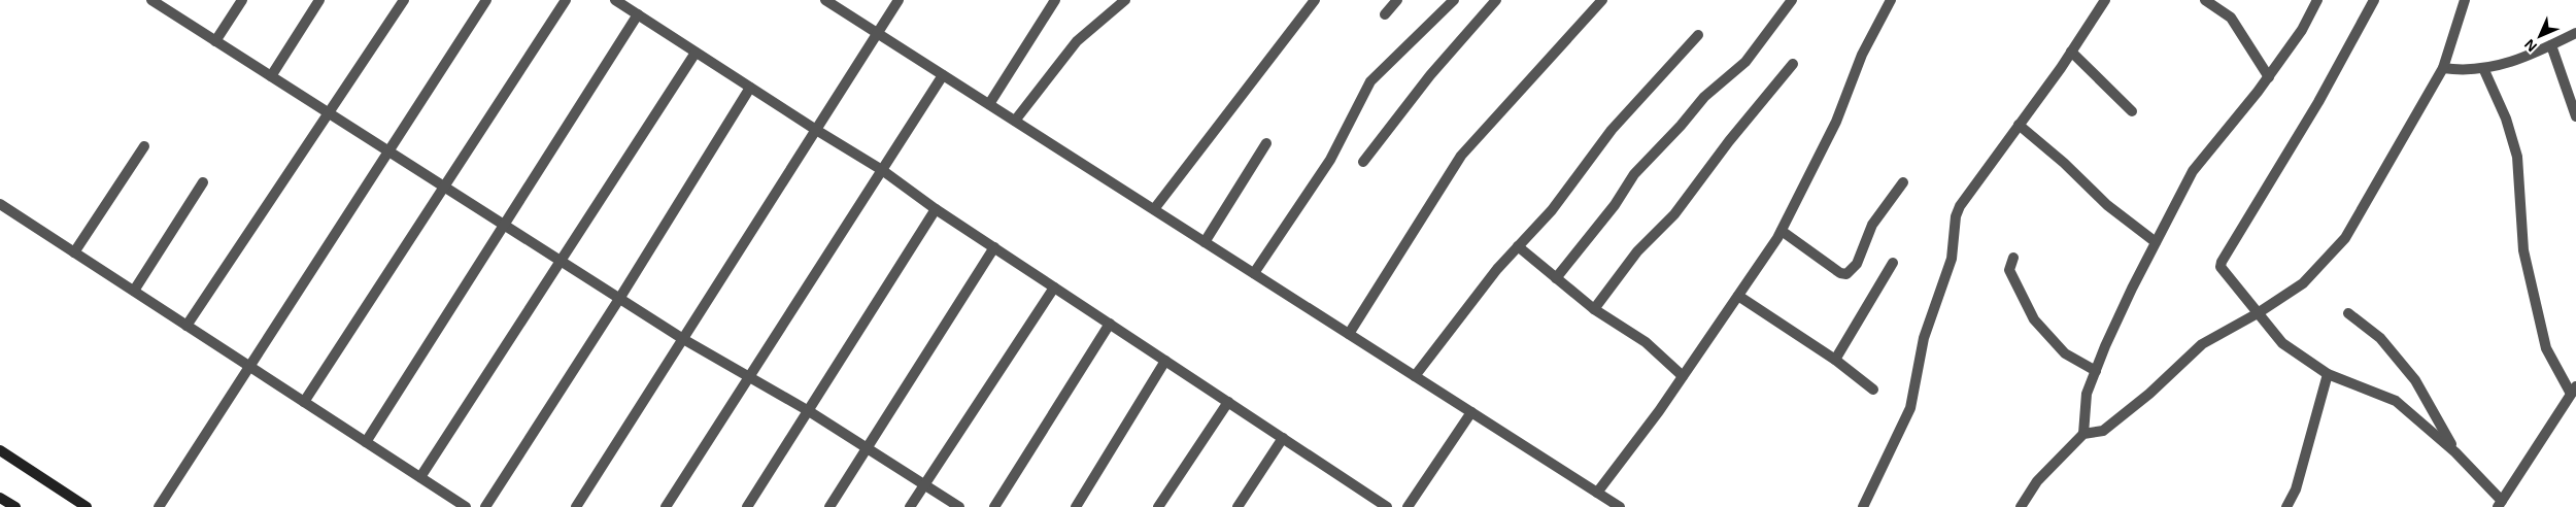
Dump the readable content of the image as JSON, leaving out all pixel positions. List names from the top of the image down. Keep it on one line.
{"north":"bottom left"}
